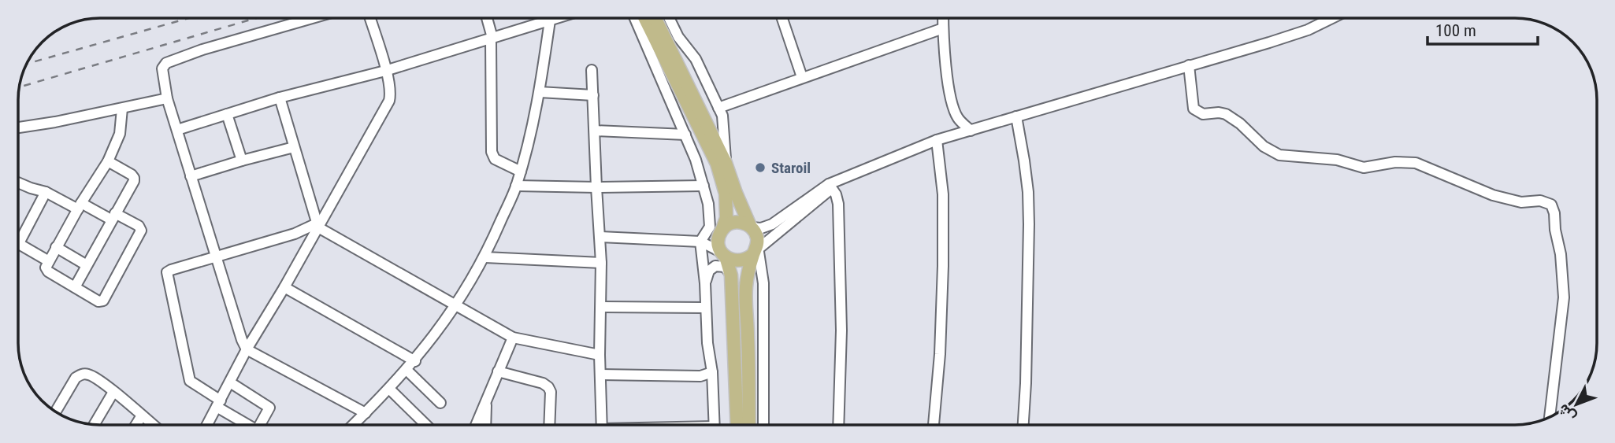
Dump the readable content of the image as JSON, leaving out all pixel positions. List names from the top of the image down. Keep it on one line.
{"places":["Staroil"],"scale_bar":"100 m","north":"bottom left"}
